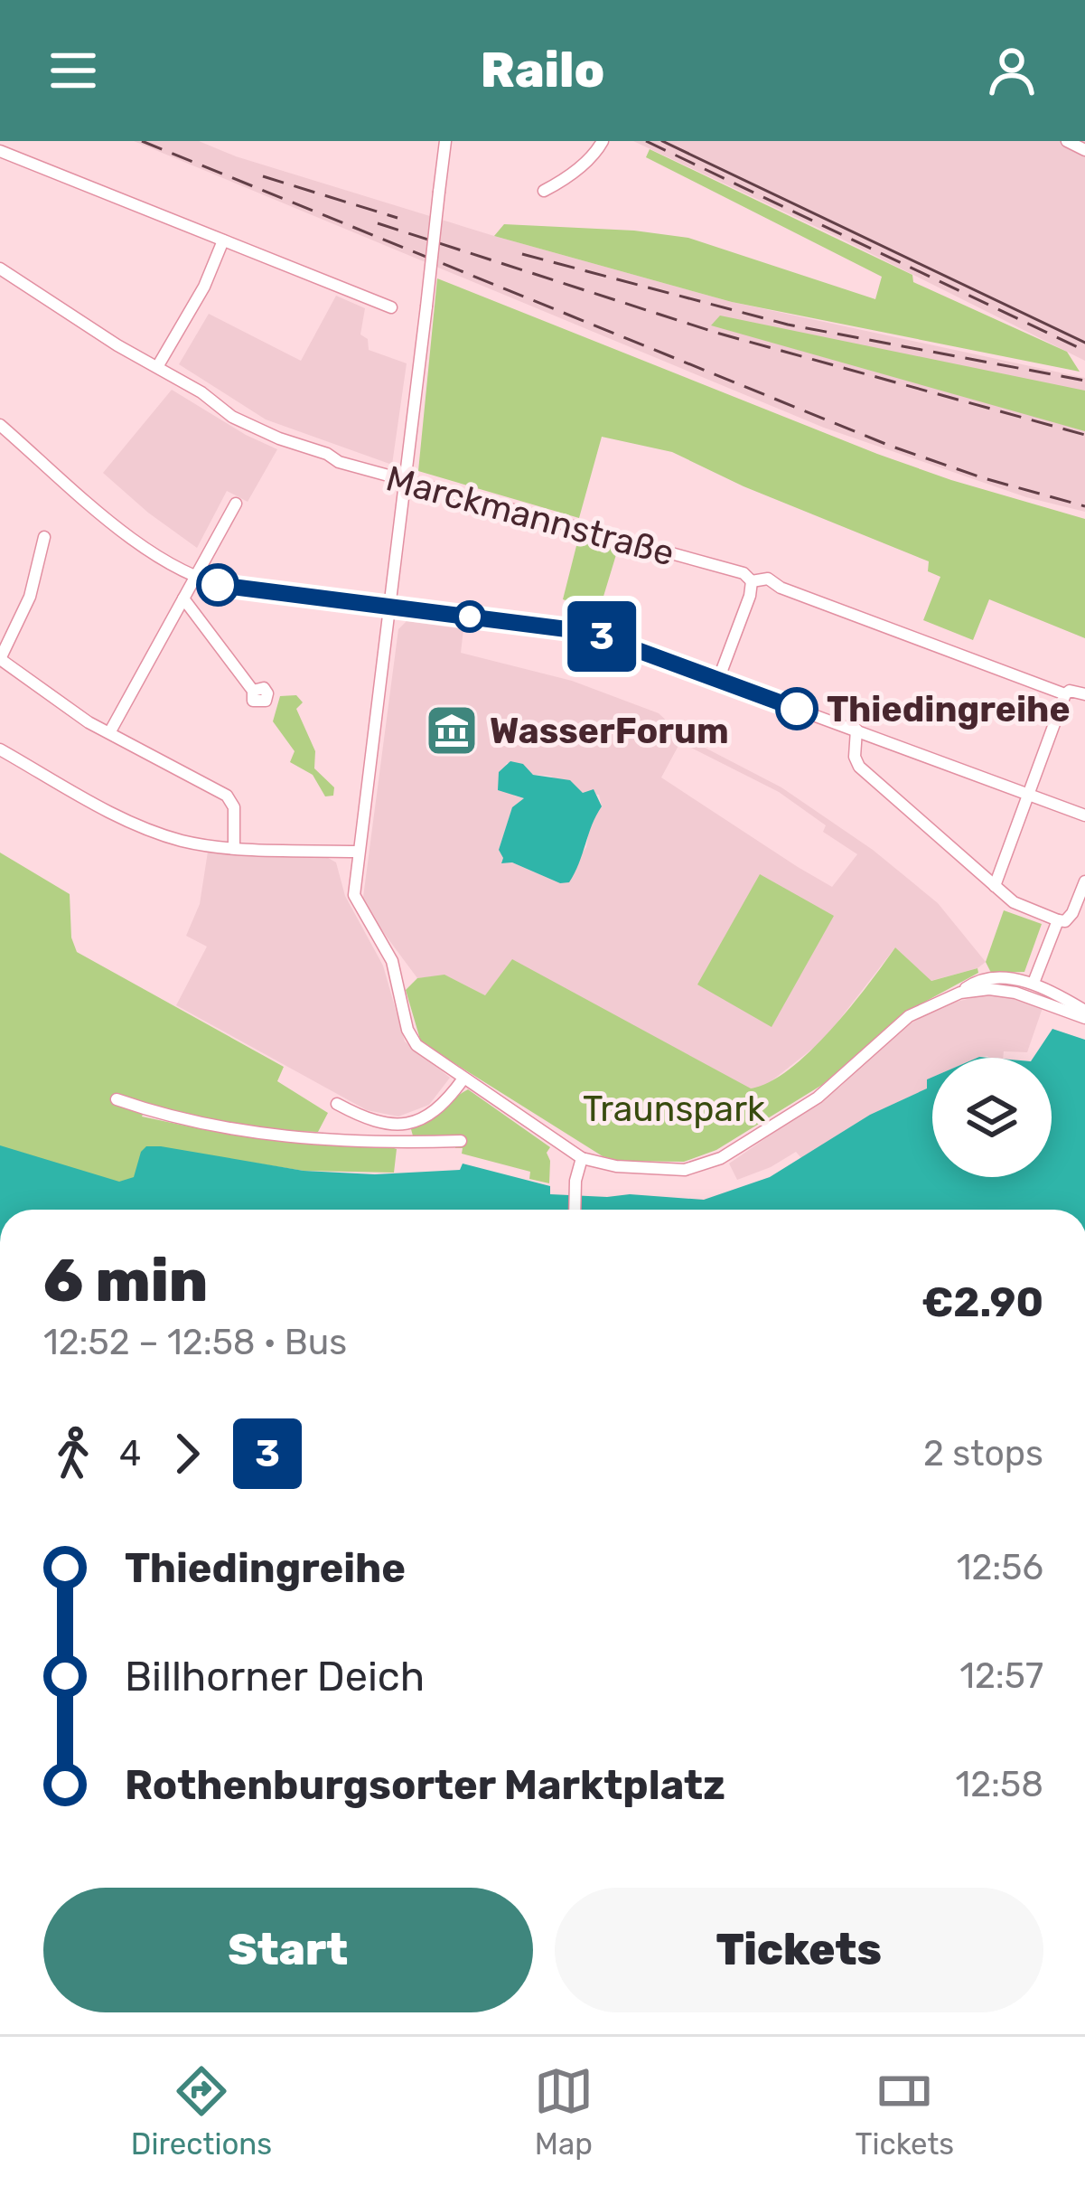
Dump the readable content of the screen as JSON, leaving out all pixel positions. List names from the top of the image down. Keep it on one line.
{"streets":{"street":["Marckmannstraße"]},"parks":["Traunspark"],"places":{"other":["Thiedingreihe"],"museum":["WasserForum"]},"lines":["bus line 3"],"page":{"header":"Railo","on_map":"3","heading":["6 min","12:52 – 12:58 · Bus","€2.90"],"legs":["4","3","2 stops"],"list":[{"name":"Thiedingreihe","value":"12:56"},{"name":"Billhorner Deich","value":"12:57"},{"name":"Rothenburgsorter Marktplatz","value":"12:58"}],"buttons":["Start","Tickets"],"tabs":["Directions","Map","Tickets"]}}
